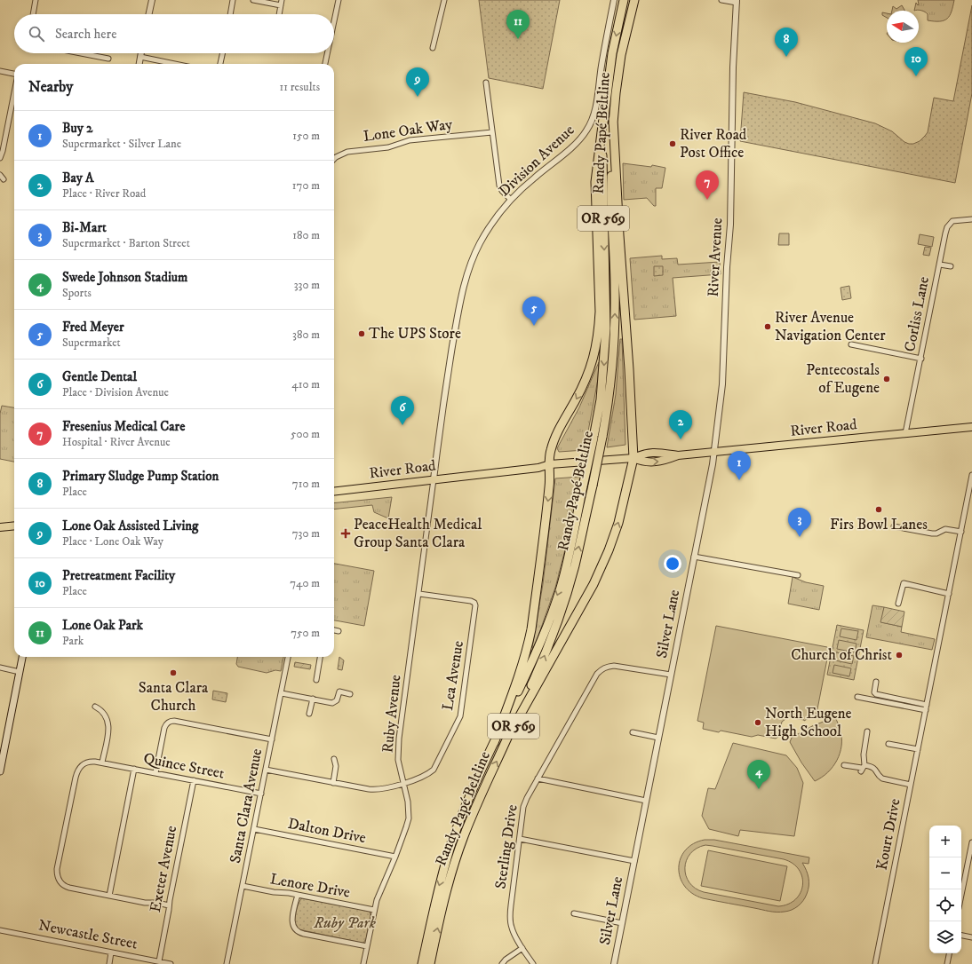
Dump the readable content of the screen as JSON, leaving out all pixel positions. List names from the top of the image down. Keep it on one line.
{"streets":{"highway":["Randy Papé Beltline","OR 569"],"main road":["River Road"],"street":["Lone Oak Way","Division Avenue","River Avenue","Corliss Lane","Silver Lane","Lea Avenue","Ruby Avenue","Quince Street","Santa Clara Avenue","Dalton Drive","Kourt Drive","Sterling Drive","Exeter Avenue","Lenore Drive","Newcastle Street"]},"crossings":[["Division Avenue","River Road"],["Division Avenue","Ruby Avenue"],["River Avenue","River Road"],["River Avenue","Silver Lane"],["Corliss Lane","River Road"],["River Road","Silver Lane"],["River Road","Ruby Avenue"],["Silver Lane","Sterling Drive"],["Lea Avenue","Ruby Avenue"],["Ruby Avenue","Dalton Drive"],["Ruby Avenue","Lenore Drive"],["Quince Street","Santa Clara Avenue"],["Quince Street","Exeter Avenue"],["Santa Clara Avenue","Dalton Drive"],["Santa Clara Avenue","Lenore Drive"],["Exeter Avenue","Newcastle Street"]],"parks":["Ruby Park"],"places":{"other":["River Road Post Office","River Avenue Navigation Center","The UPS Store","Pentecostals of Eugene","Firs Bowl Lanes","Church of Christ","Santa Clara Church","North Eugene High School"],"health":["PeaceHealth Medical Group Santa Clara"]},"north":"left","page":{"pins":["11","8","10","9","7","5","6","2","1","3","4"],"search":"Search here","heading":["Nearby","11 results"],"list":[{"mark":"1","name":"Buy 2","note":"Supermarket · Silver Lane","value":"150 m"},{"mark":"2","name":"Bay A","note":"Place · River Road","value":"170 m"},{"mark":"3","name":"Bi-Mart","note":"Supermarket · Barton Street","value":"180 m"},{"mark":"4","name":"Swede Johnson Stadium","note":"Sports","value":"330 m"},{"mark":"5","name":"Fred Meyer","note":"Supermarket","value":"380 m"},{"mark":"6","name":"Gentle Dental","note":"Place · Division Avenue","value":"410 m"},{"mark":"7","name":"Fresenius Medical Care","note":"Hospital · River Avenue","value":"500 m"},{"mark":"8","name":"Primary Sludge Pump Station","note":"Place","value":"710 m"},{"mark":"9","name":"Lone Oak Assisted Living","note":"Place · Lone Oak Way","value":"730 m"},{"mark":"10","name":"Pretreatment Facility","note":"Place","value":"740 m"},{"mark":"11","name":"Lone Oak Park","note":"Park","value":"750 m"}],"map_buttons":["+","−"]}}
